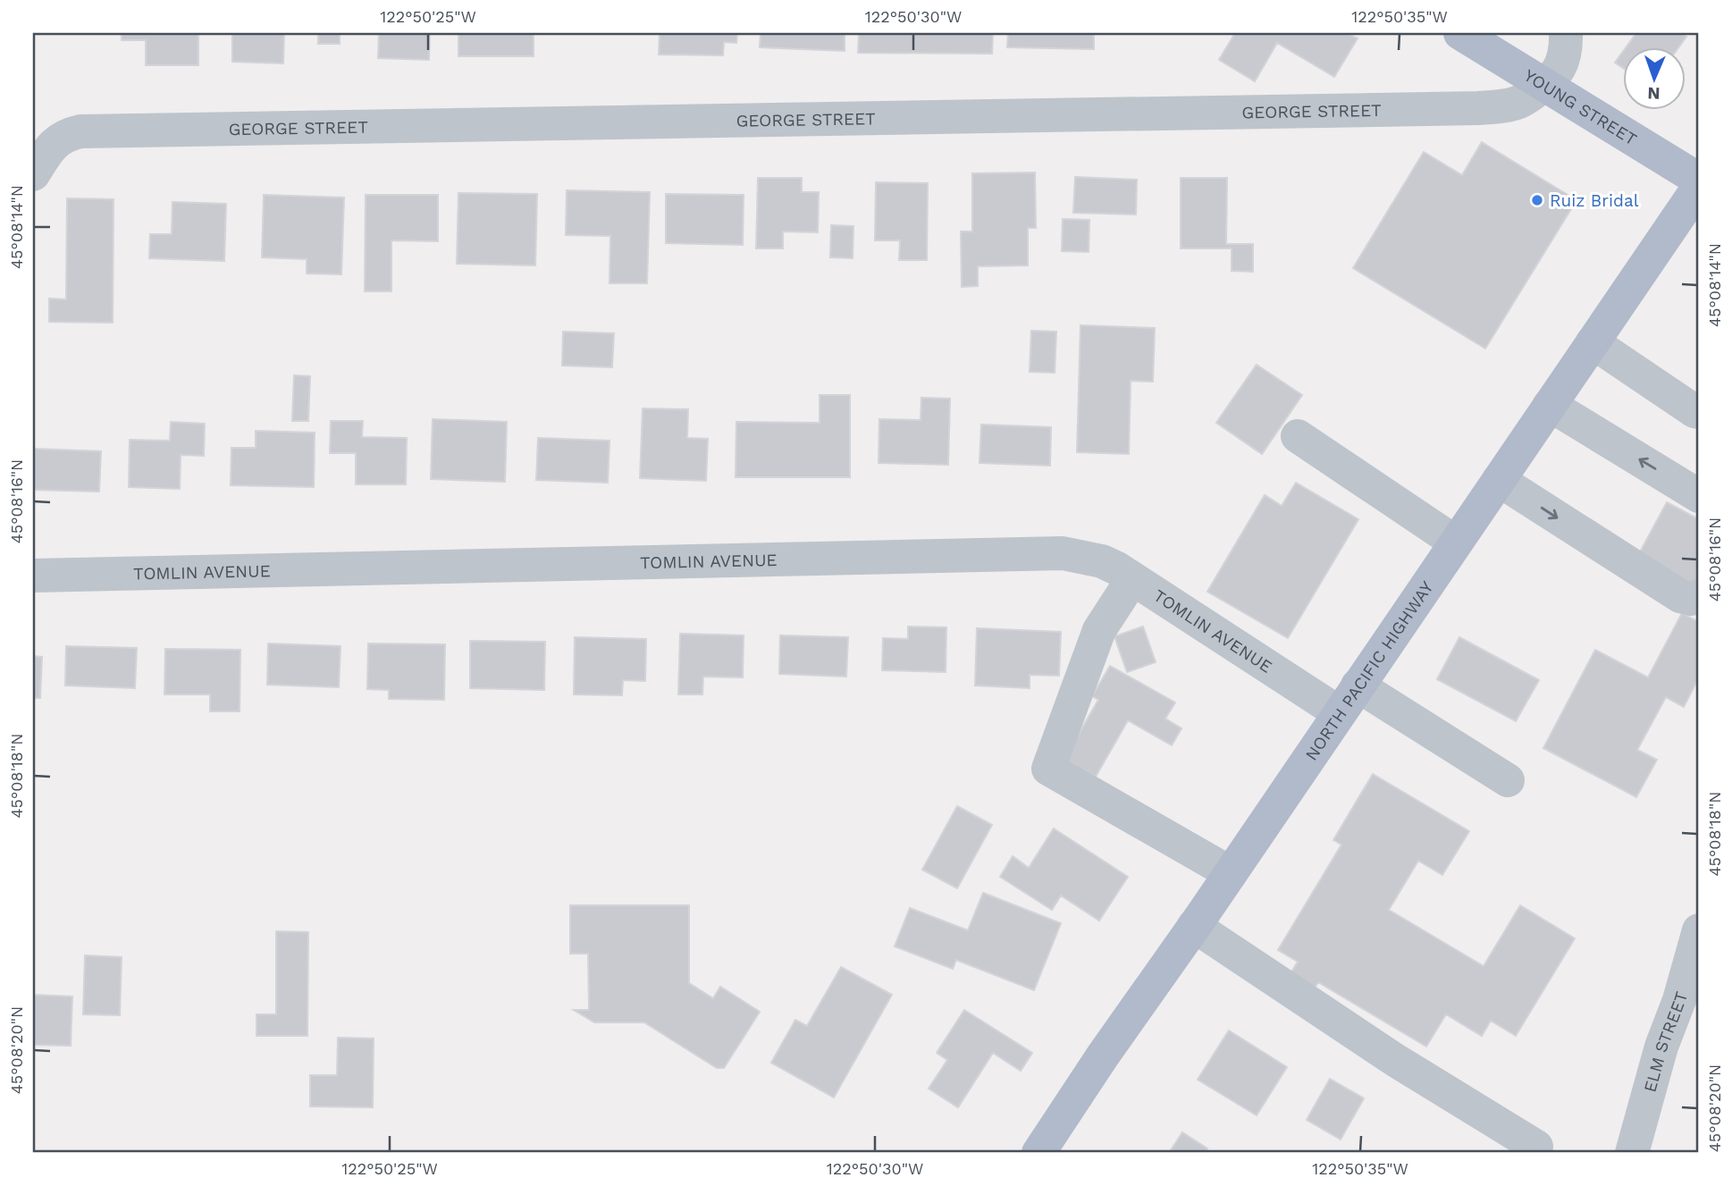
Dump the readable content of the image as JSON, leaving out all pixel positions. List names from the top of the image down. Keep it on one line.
{"streets":{"main road":["YOUNG STREET","NORTH PACIFIC HIGHWAY"],"street":["GEORGE STREET","TOMLIN AVENUE","ELM STREET"]},"crossings":[["YOUNG STREET","GEORGE STREET"],["TOMLIN AVENUE","NORTH PACIFIC HIGHWAY"]],"places":["Ruiz Bridal"],"north":"bottom","coordinates":["122°50'25\"W","122°50'30\"W","122°50'35\"W","45°08'14\"N","45°08'16\"N","45°08'18\"N","45°08'20\"N"]}
